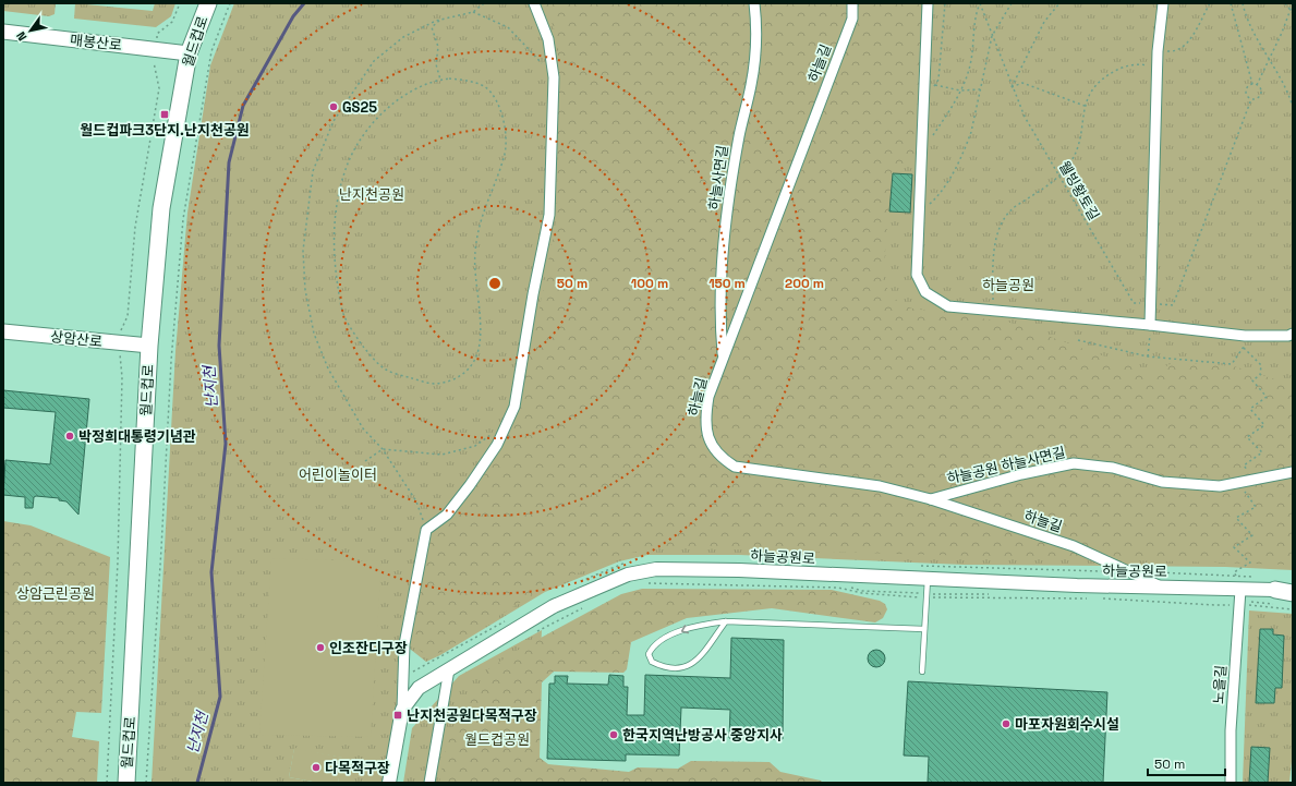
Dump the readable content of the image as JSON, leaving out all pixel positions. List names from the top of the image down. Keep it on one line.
{"streets":{"main road":["월드컵로","매봉산로","상암산로"],"street":["하늘길","하늘사면길","하늘공원 하늘사면길","하늘공원로","노을길"],"path":["웰빙황토길"]},"crossings":[["월드컵로","매봉산로"],["월드컵로","상암산로"],["하늘길","하늘사면길"],["하늘길","하늘공원 하늘사면길"],["하늘길","하늘공원로"],["하늘공원로","노을길"]],"water":["난지천"],"parks":["난지천공원","하늘공원","어린이놀이터","상암근린공원","월드컵공원"],"places":{"other":["GS25","박정희대통령기념관","인조잔디구장","마포자원회수시설","한국지역난방공사 중앙지사","다목적구장"],"transit":["월드컵파크3단지.난지천공원","난지천공원다목적구장"]},"scale_bar":"50 m","north":"bottom left","rings":["50 m","100 m","150 m","200 m"]}
